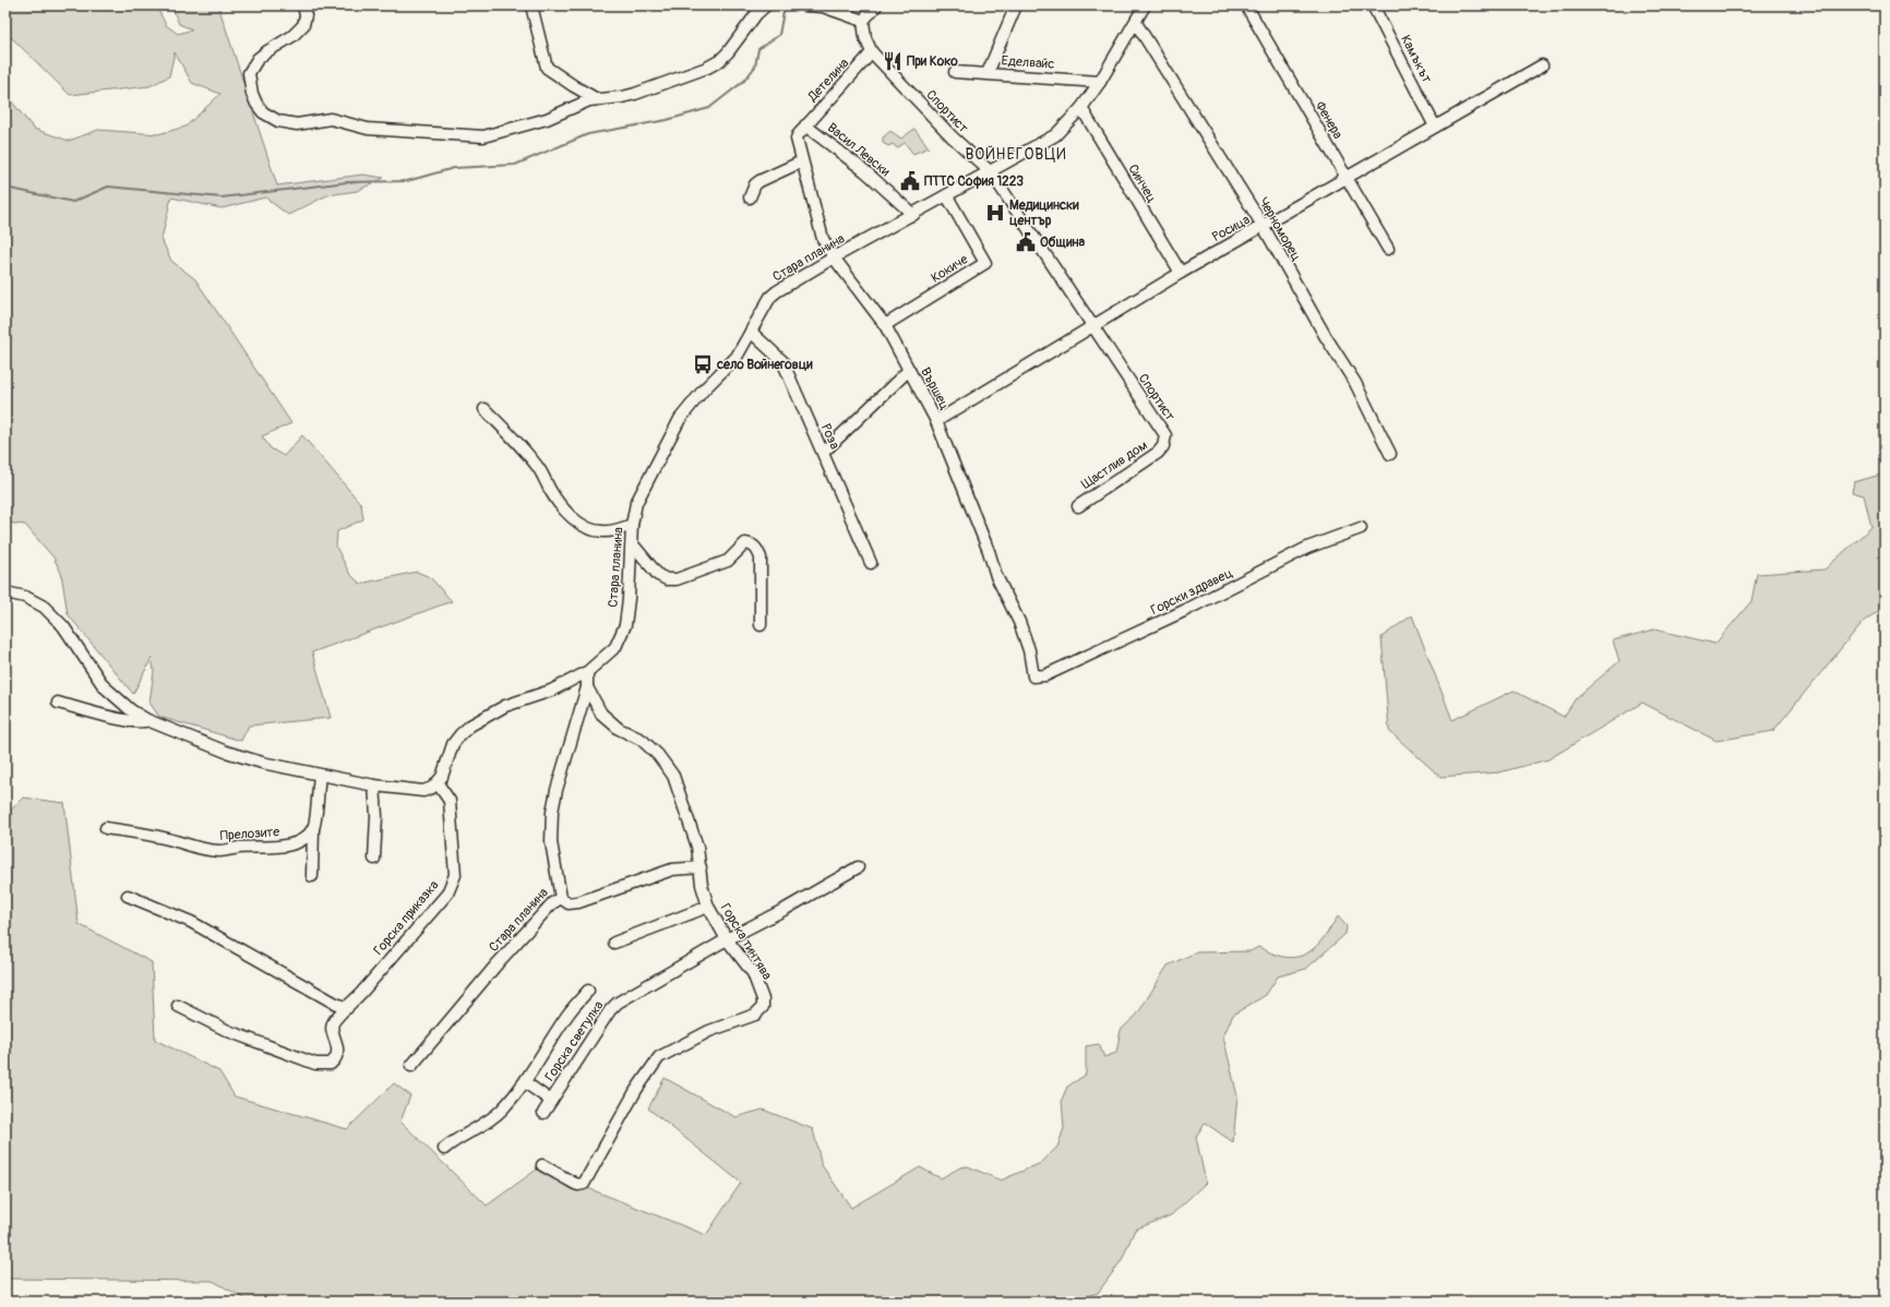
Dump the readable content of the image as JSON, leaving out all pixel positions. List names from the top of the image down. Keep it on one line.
{"streets":{"street":["Камъкът","Еделвайс","Детелина","Спортист","Фенера","Васил Левски","Синчец","Росица","Черноморец","Стара планина","Кокиче","Вършец","Роза","Щастлив дом","Горски здравец","Прелозите","Горска приказка","Горска тинтява","Горска светулка"]},"crossings":[["Камъкът","Росица"],["Еделвайс","Стара планина"],["Детелина","Спортист"],["Детелина","Васил Левски"],["Детелина","Вършец"],["Спортист","Росица"],["Спортист","Стара планина"],["Спортист","Щастлив дом"],["Фенера","Росица"],["Васил Левски","Стара планина"],["Васил Левски","Вършец"],["Синчец","Росица"],["Синчец","Стара планина"],["Росица","Черноморец"],["Росица","Вършец"],["Черноморец","Стара планина"],["Стара планина","Кокиче"],["Стара планина","Вършец"],["Стара планина","Роза"],["Стара планина","Горска приказка"],["Стара планина","Горска тинтява"],["Кокиче","Вършец"],["Вършец","Горски здравец"],["Горска тинтява","Горска светулка"]],"districts":["ВОЙНЕГОВЦИ"],"places":{"restaurant":["При Коко"],"public building":["ПТТС София 1223","Община"],"hospital":["Медицински център"],"bus stop":["село Войнеговци"]}}
